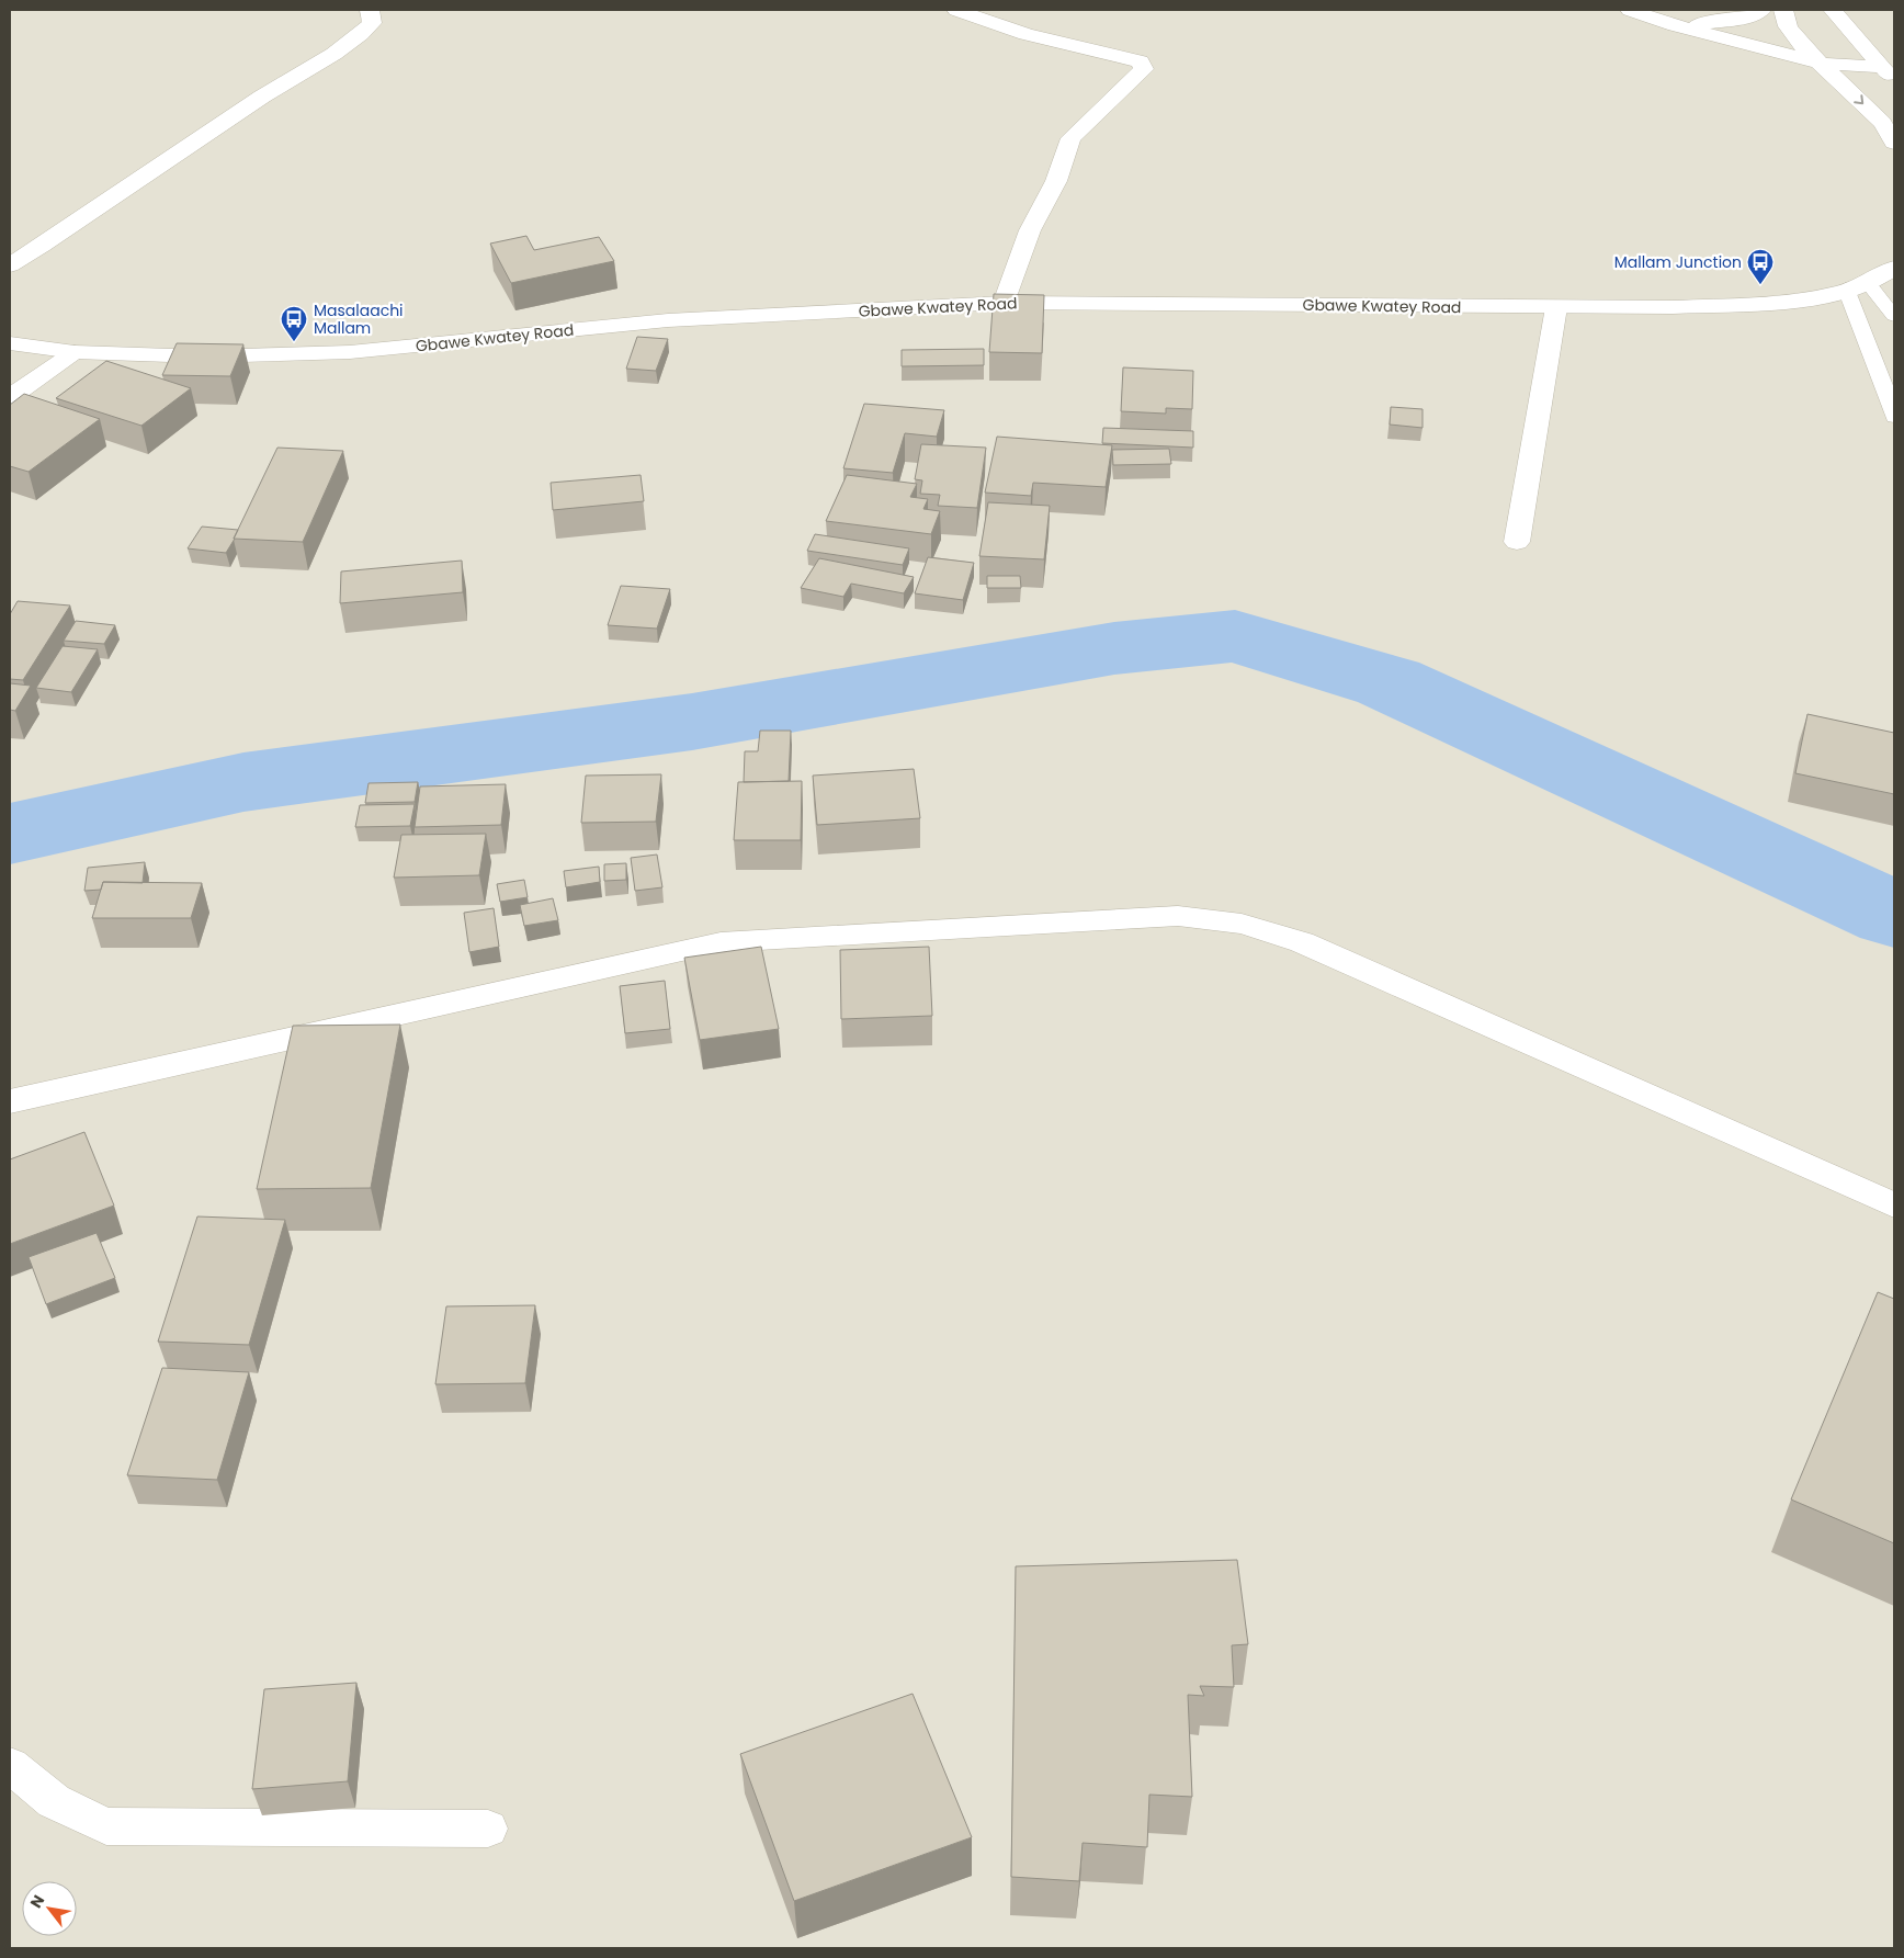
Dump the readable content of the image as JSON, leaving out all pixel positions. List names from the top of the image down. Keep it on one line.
{"streets":{"street":["Gbawe Kwatey Road"]},"places":{"bus stop":["Mallam Junction","Masalaachi Mallam"]},"north":"top left"}
